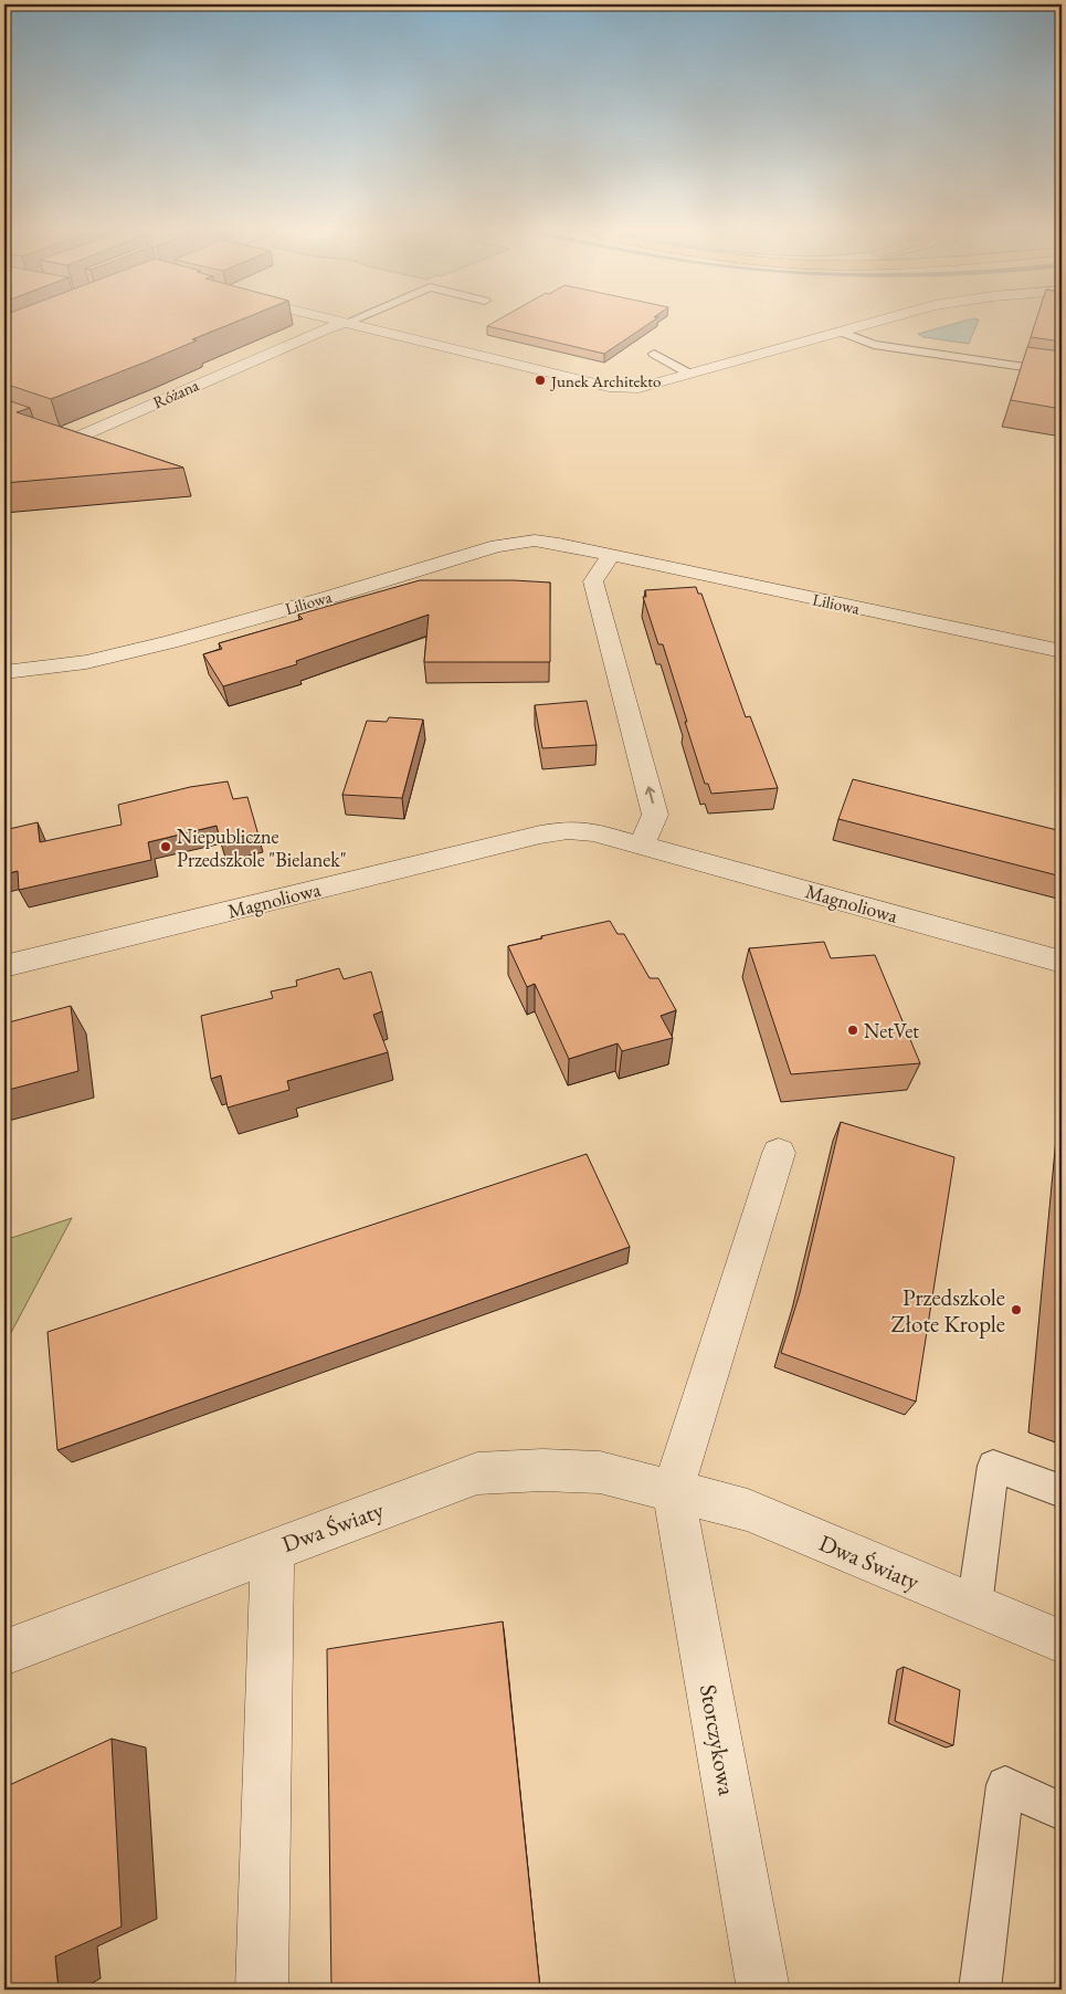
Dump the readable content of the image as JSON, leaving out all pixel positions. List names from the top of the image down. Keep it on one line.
{"streets":{"street":["Różana","Liliowa","Magnoliowa","Dwa Światy","Storczykowa"]},"crossings":[["Dwa Światy","Storczykowa"]],"places":["Junek Architekto","Niepubliczne Przedszkole \"Bielanek\"","NetVet","Przedszkole Złote Krople"]}
